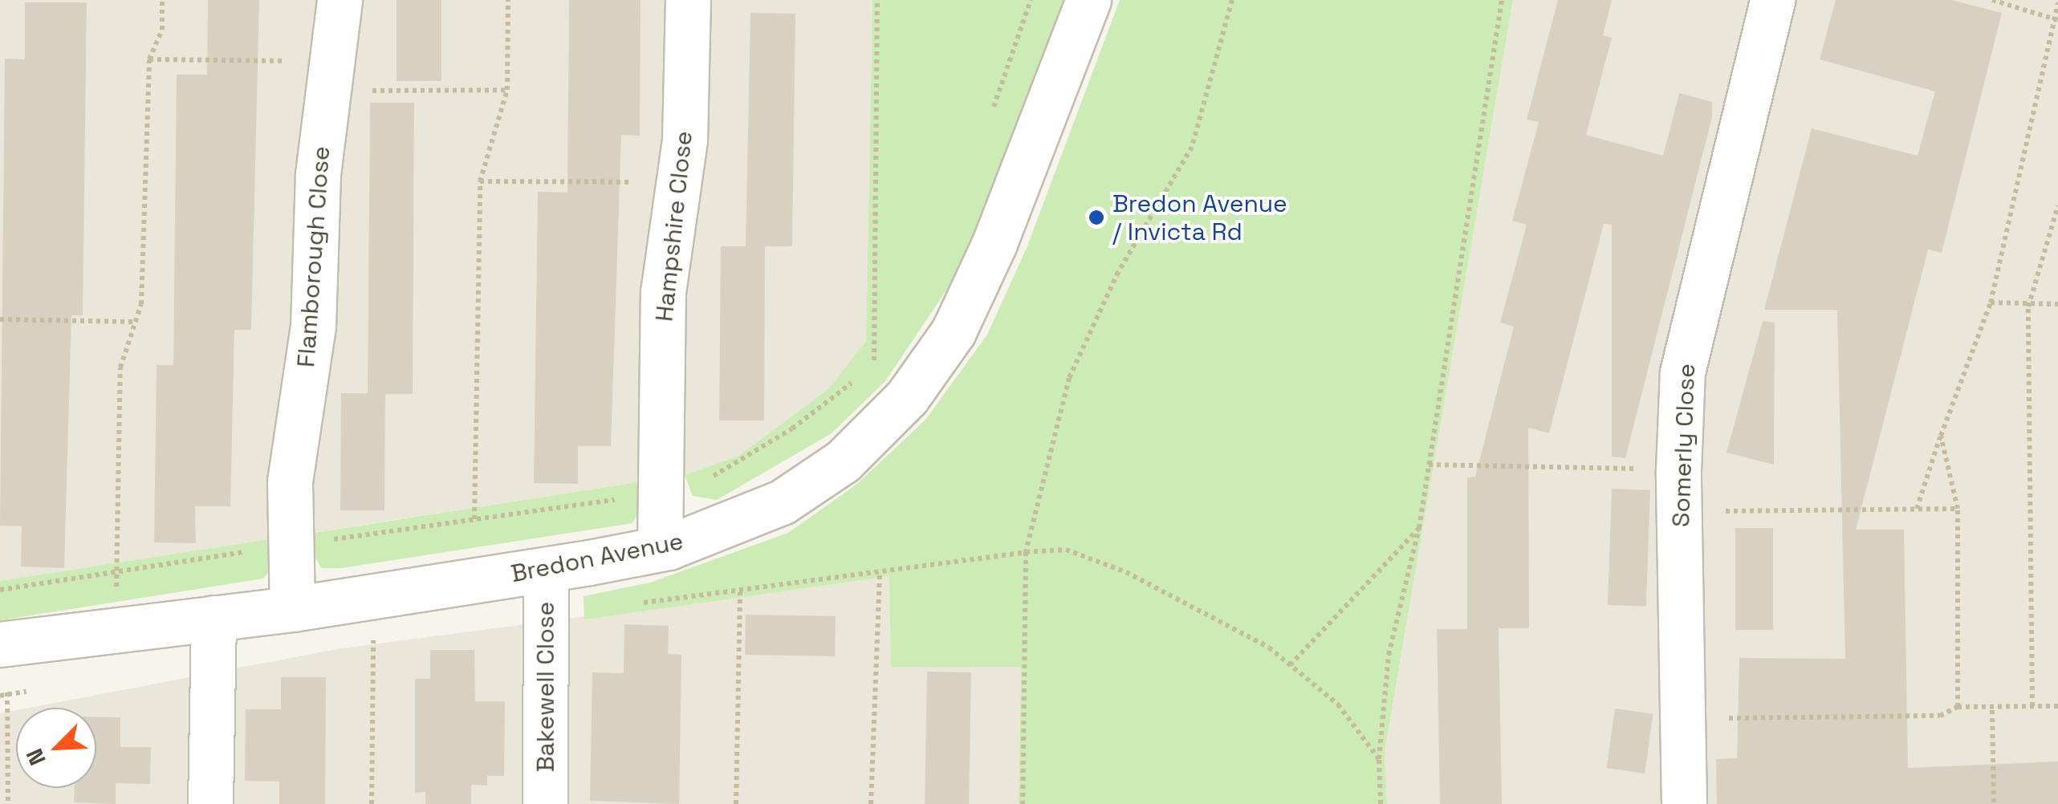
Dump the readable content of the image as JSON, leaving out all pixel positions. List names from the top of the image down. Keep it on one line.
{"streets":{"street":["Hampshire Close","Flamborough Close","Somerly Close","Bredon Avenue","Bakewell Close"]},"crossings":[["Hampshire Close","Bredon Avenue"],["Flamborough Close","Bredon Avenue"],["Bredon Avenue","Bakewell Close"]],"places":["Bredon Avenue / Invicta Rd"],"north":"bottom left"}
